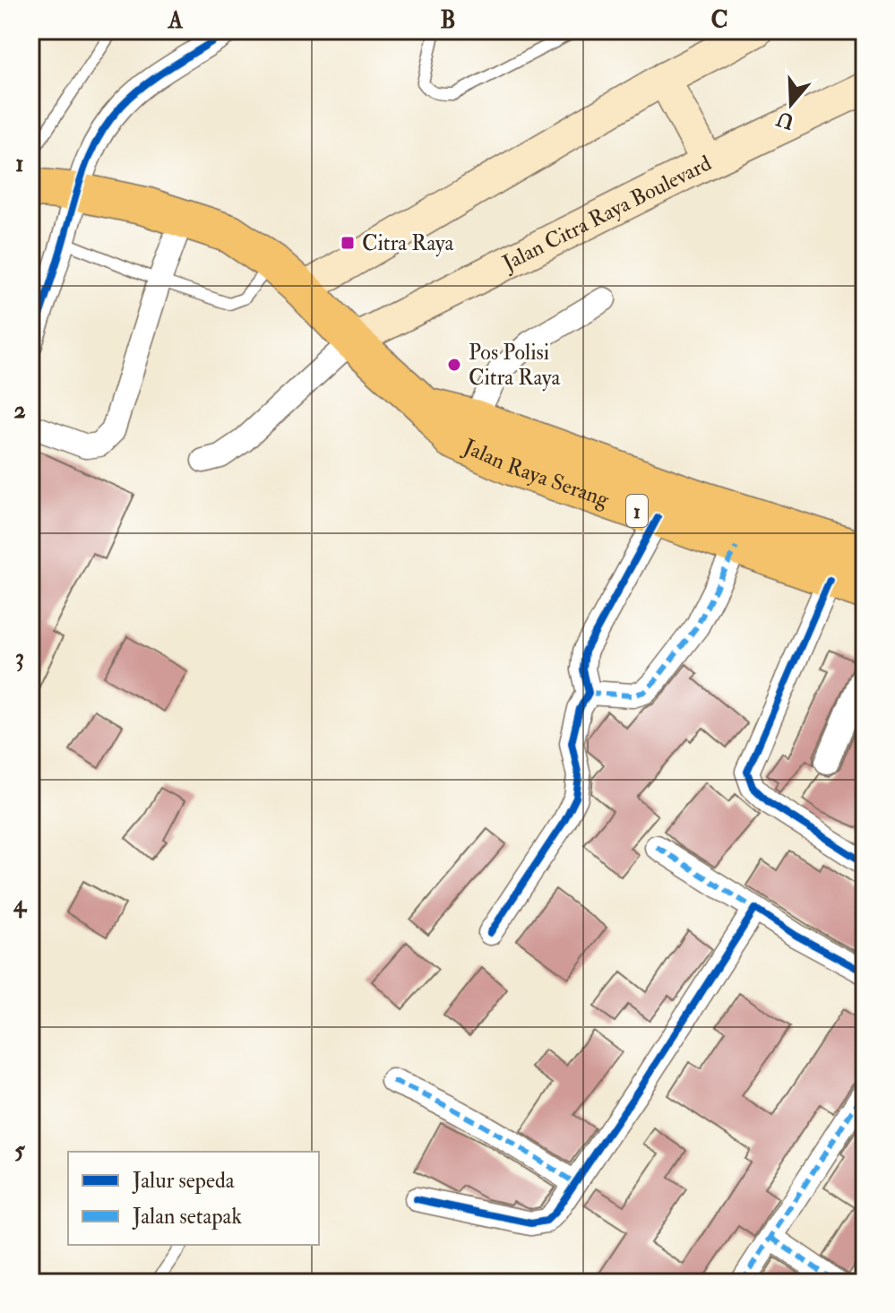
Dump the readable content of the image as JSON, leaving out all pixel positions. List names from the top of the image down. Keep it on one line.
{"streets":{"highway":["Jalan Raya Serang","1"],"main road":["Jalan Citra Raya Boulevard"]},"crossings":[["Jalan Citra Raya Boulevard","Jalan Raya Serang"]],"places":{"transit":["Citra Raya"],"other":["Pos Polisi Citra Raya"]},"legend":["Jalur sepeda","Jalan setapak"],"north":"bottom","grid":{"columns":["A","B","C"],"rows":["1","2","3","4","5"]}}
